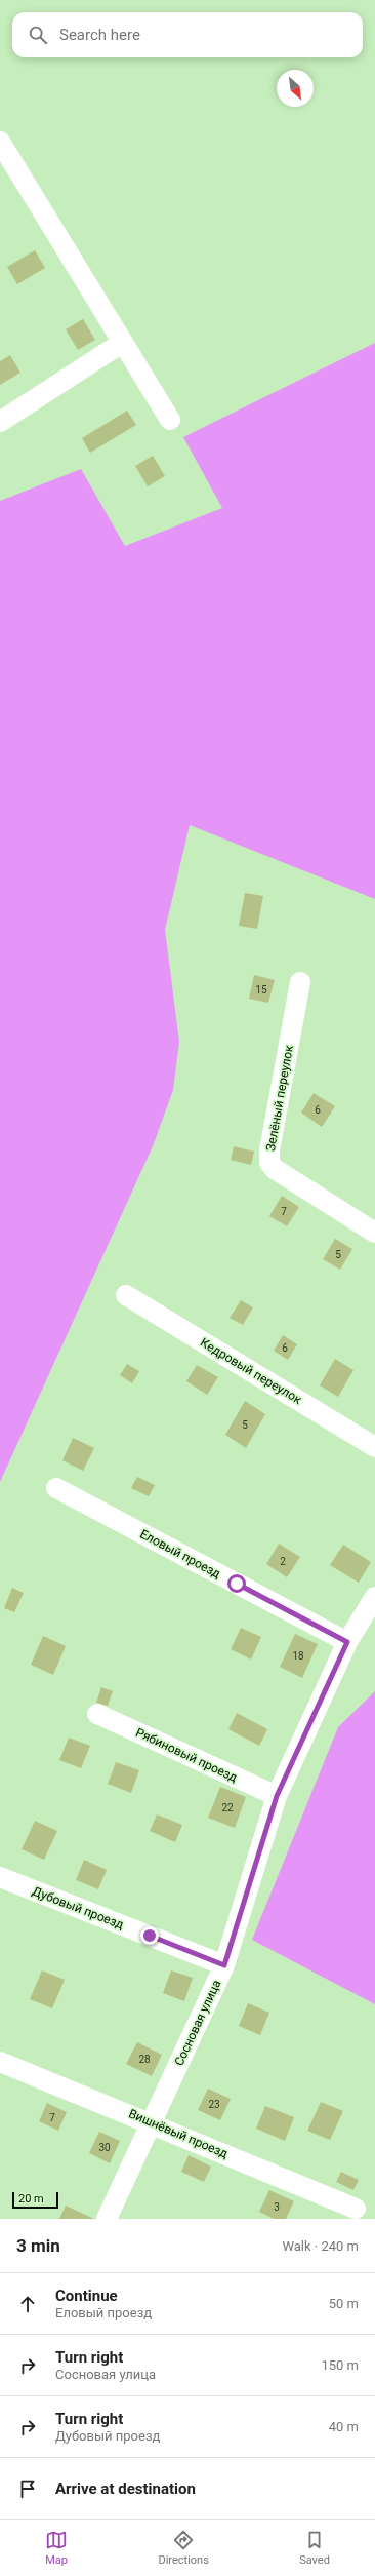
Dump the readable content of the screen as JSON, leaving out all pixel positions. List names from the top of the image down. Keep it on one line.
{"streets":{"street":["Зелёный переулок","Кедровый переулок","Еловый проезд","Рябиновый проезд","Дубовый проезд","Сосновая улица","Вишнёвый проезд"]},"crossings":[["Еловый проезд","Сосновая улица"],["Рябиновый проезд","Сосновая улица"],["Дубовый проезд","Сосновая улица"],["Сосновая улица","Вишнёвый проезд"]],"house_numbers":["15","6","7","5","6","5","2","18","22","28","23","7","30","3"],"scale_bar":"20 m","north":"bottom right","page":{"search":"Search here","scale":"20 m","heading":["3 min","Walk · 240 m"],"list":[["Continue","Еловый проезд","50 m"],["Turn right","Сосновая улица","150 m"],["Turn right","Дубовый проезд","40 m"],"Arrive at destination"],"nav":["Map","Directions","Saved"]}}
